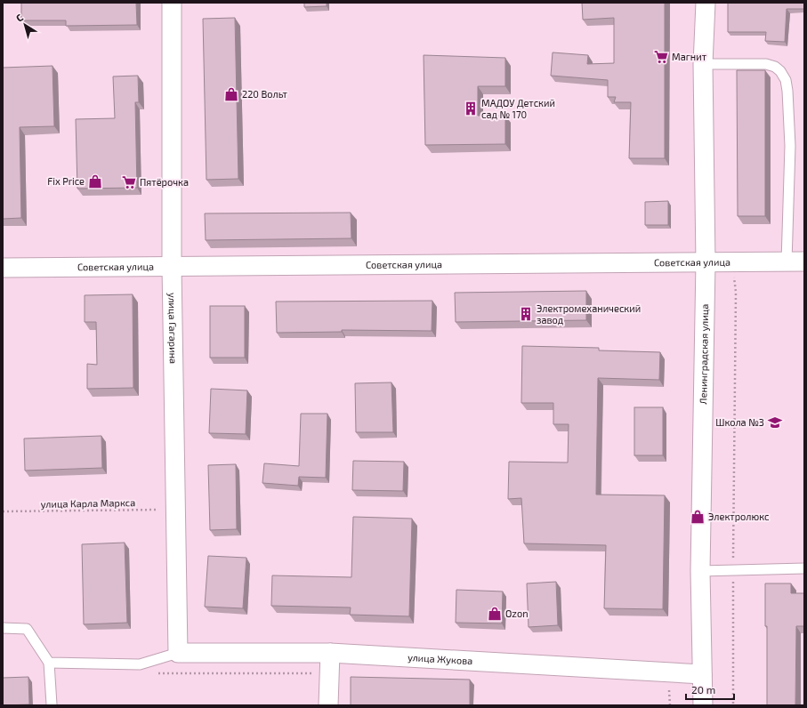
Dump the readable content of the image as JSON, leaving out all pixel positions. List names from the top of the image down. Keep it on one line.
{"streets":{"street":["Советская улица","улица Гагарина","Ленинградская улица","улица Жукова"],"path":["улица Карла Маркса"]},"crossings":[["Советская улица","улица Гагарина"],["Советская улица","Ленинградская улица"],["улица Гагарина","улица Карла Маркса"],["улица Гагарина","улица Жукова"],["Ленинградская улица","улица Жукова"]],"places":{"supermarket":["Магнит","Пятёрочка"],"shop":["220 Вольт","Fix Price","Электролюкс","Ozon"],"building":["МАДОУ Детский сад № 170","Электромеханический завод"],"school or university":["Школа №3"]},"scale_bar":"20 m","north":"top left"}
